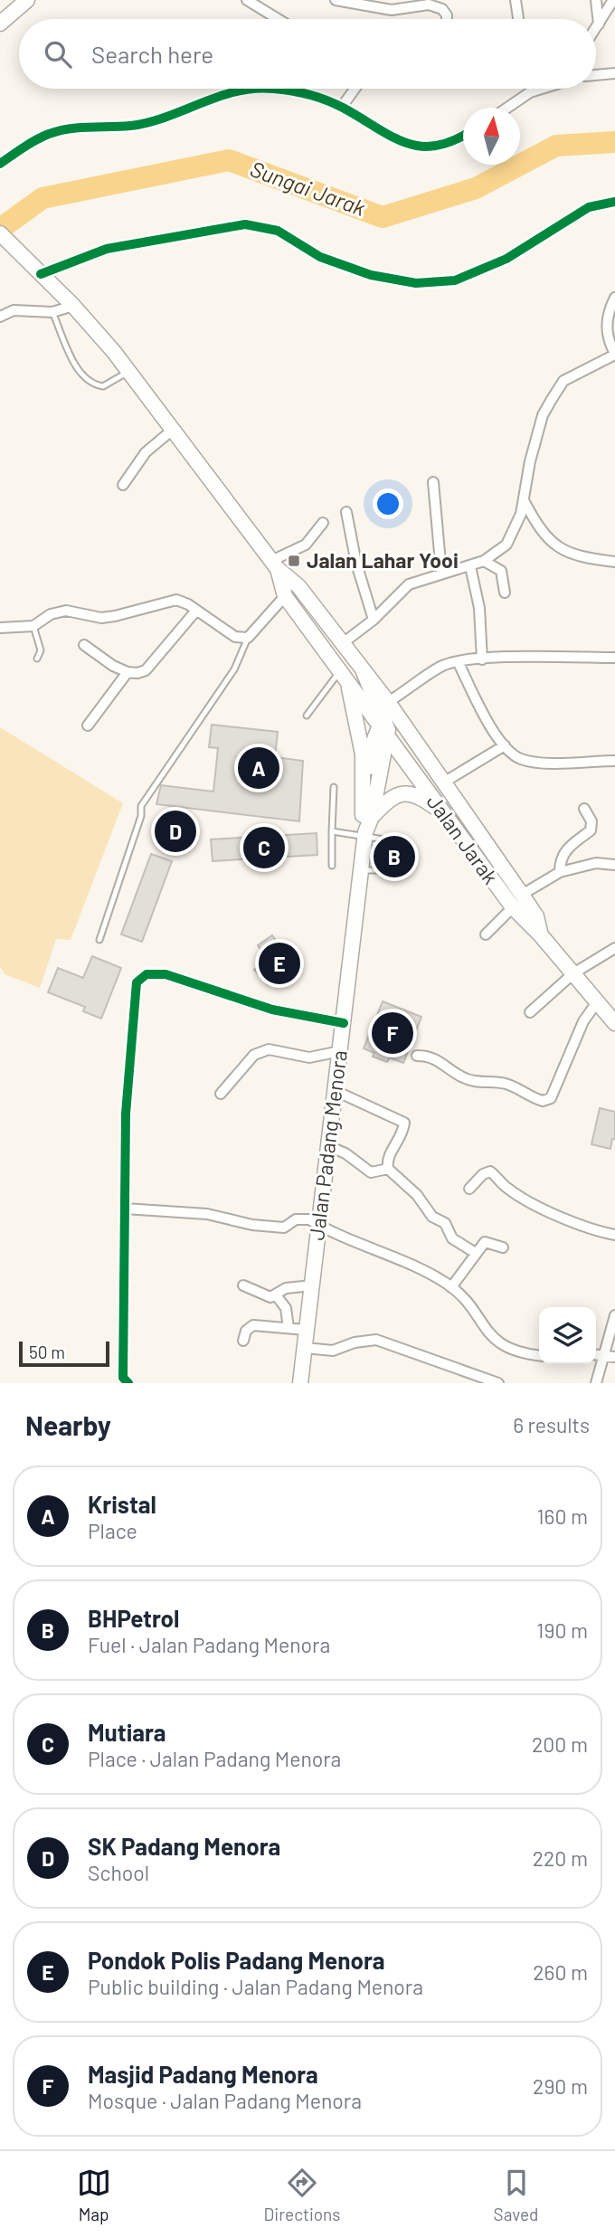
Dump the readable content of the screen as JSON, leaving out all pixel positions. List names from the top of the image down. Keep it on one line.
{"streets":{"main road":["Jalan Jarak","Jalan Padang Menora"]},"crossings":[["Jalan Jarak","Jalan Padang Menora"]],"water":["Sungai Jarak"],"places":{"transit":["Jalan Lahar Yooi"]},"scale_bar":"50 m","north":"top","page":{"search":"Search here","pins":["A","D","C","B","E","F"],"scale":"50 m","heading":["Nearby","6 results"],"list":[{"mark":"A","name":"Kristal","note":"Place","value":"160 m"},{"mark":"B","name":"BHPetrol","note":"Fuel · Jalan Padang Menora","value":"190 m"},{"mark":"C","name":"Mutiara","note":"Place · Jalan Padang Menora","value":"200 m"},{"mark":"D","name":"SK Padang Menora","note":"School","value":"220 m"},{"mark":"E","name":"Pondok Polis Padang Menora","note":"Public building · Jalan Padang Menora","value":"260 m"},{"mark":"F","name":"Masjid Padang Menora","note":"Mosque · Jalan Padang Menora","value":"290 m"}],"nav":["Map","Directions","Saved"]}}
